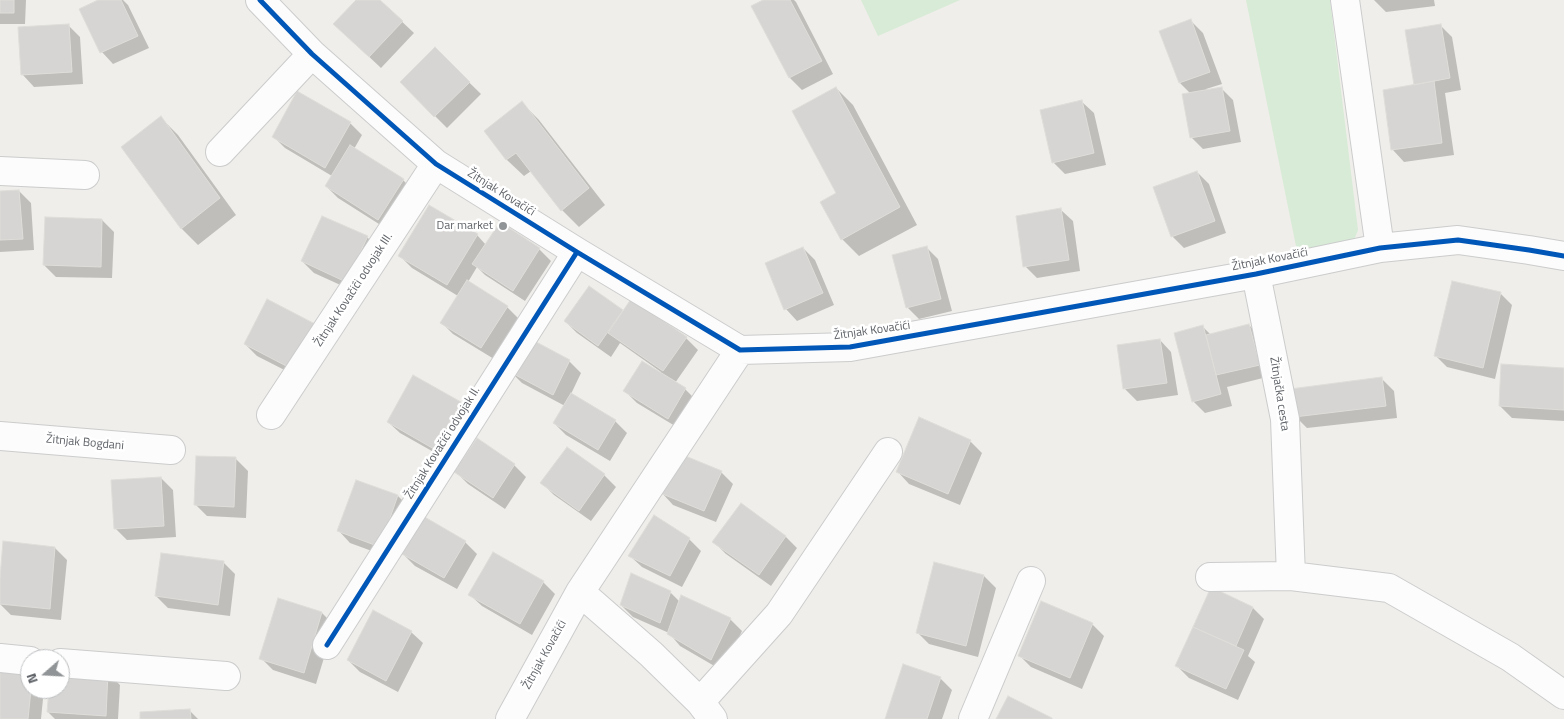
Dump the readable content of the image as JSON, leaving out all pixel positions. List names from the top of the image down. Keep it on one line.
{"streets":{"street":["Žitnjak Kovačići","Žitnjak Kovačići odvojak III.","Žitnjačka cesta","Žitnjak Bogdani","Žitnjak Kovačići odvojak II."]},"crossings":[["Žitnjak Kovačići","Žitnjak Kovačići odvojak III."],["Žitnjak Kovačići","Žitnjačka cesta"],["Žitnjak Kovačići","Žitnjak Kovačići odvojak II."]],"places":["Dar market"],"north":"left"}
